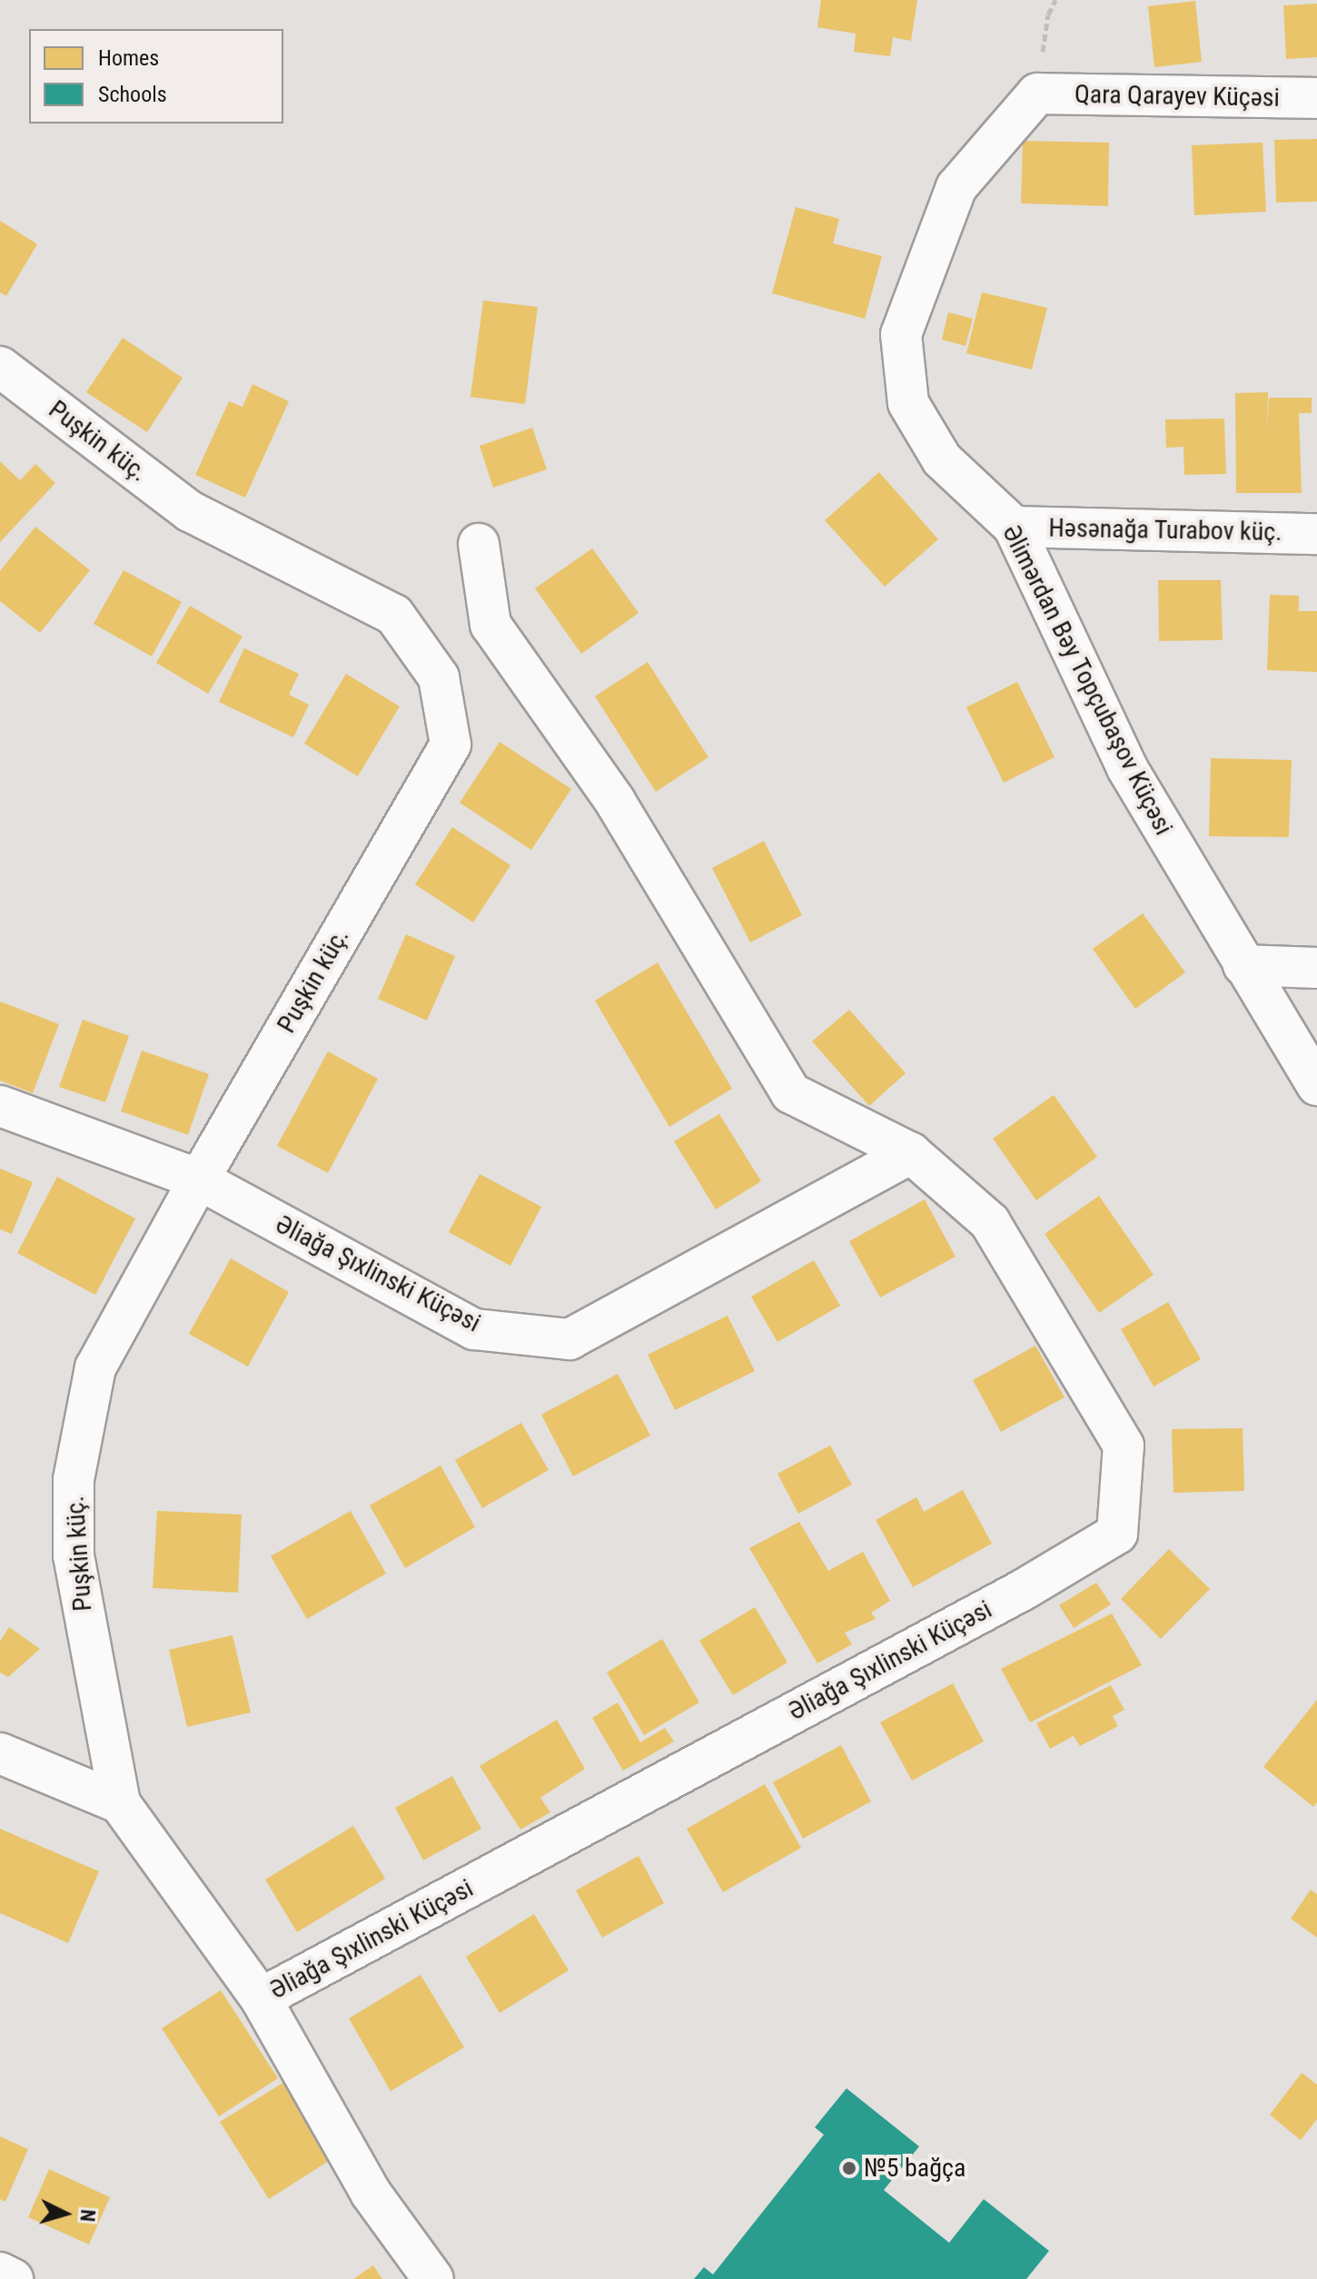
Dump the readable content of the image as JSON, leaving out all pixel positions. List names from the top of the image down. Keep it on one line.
{"streets":{"street":["Qara Qarayev Küçəsi","Puşkin küç.","Həsənağa Turabov küç.","Əlimərdan Bəy Topçubaşov Küçəsi","Əliağa Şıxlinski Küçəsi"]},"crossings":[["Qara Qarayev Küçəsi","Əlimərdan Bəy Topçubaşov Küçəsi"],["Puşkin küç.","Əliağa Şıxlinski Küçəsi"],["Həsənağa Turabov küç.","Əlimərdan Bəy Topçubaşov Küçəsi"]],"places":["№5 bağça"],"legend":["Homes","Schools"],"north":"right"}
